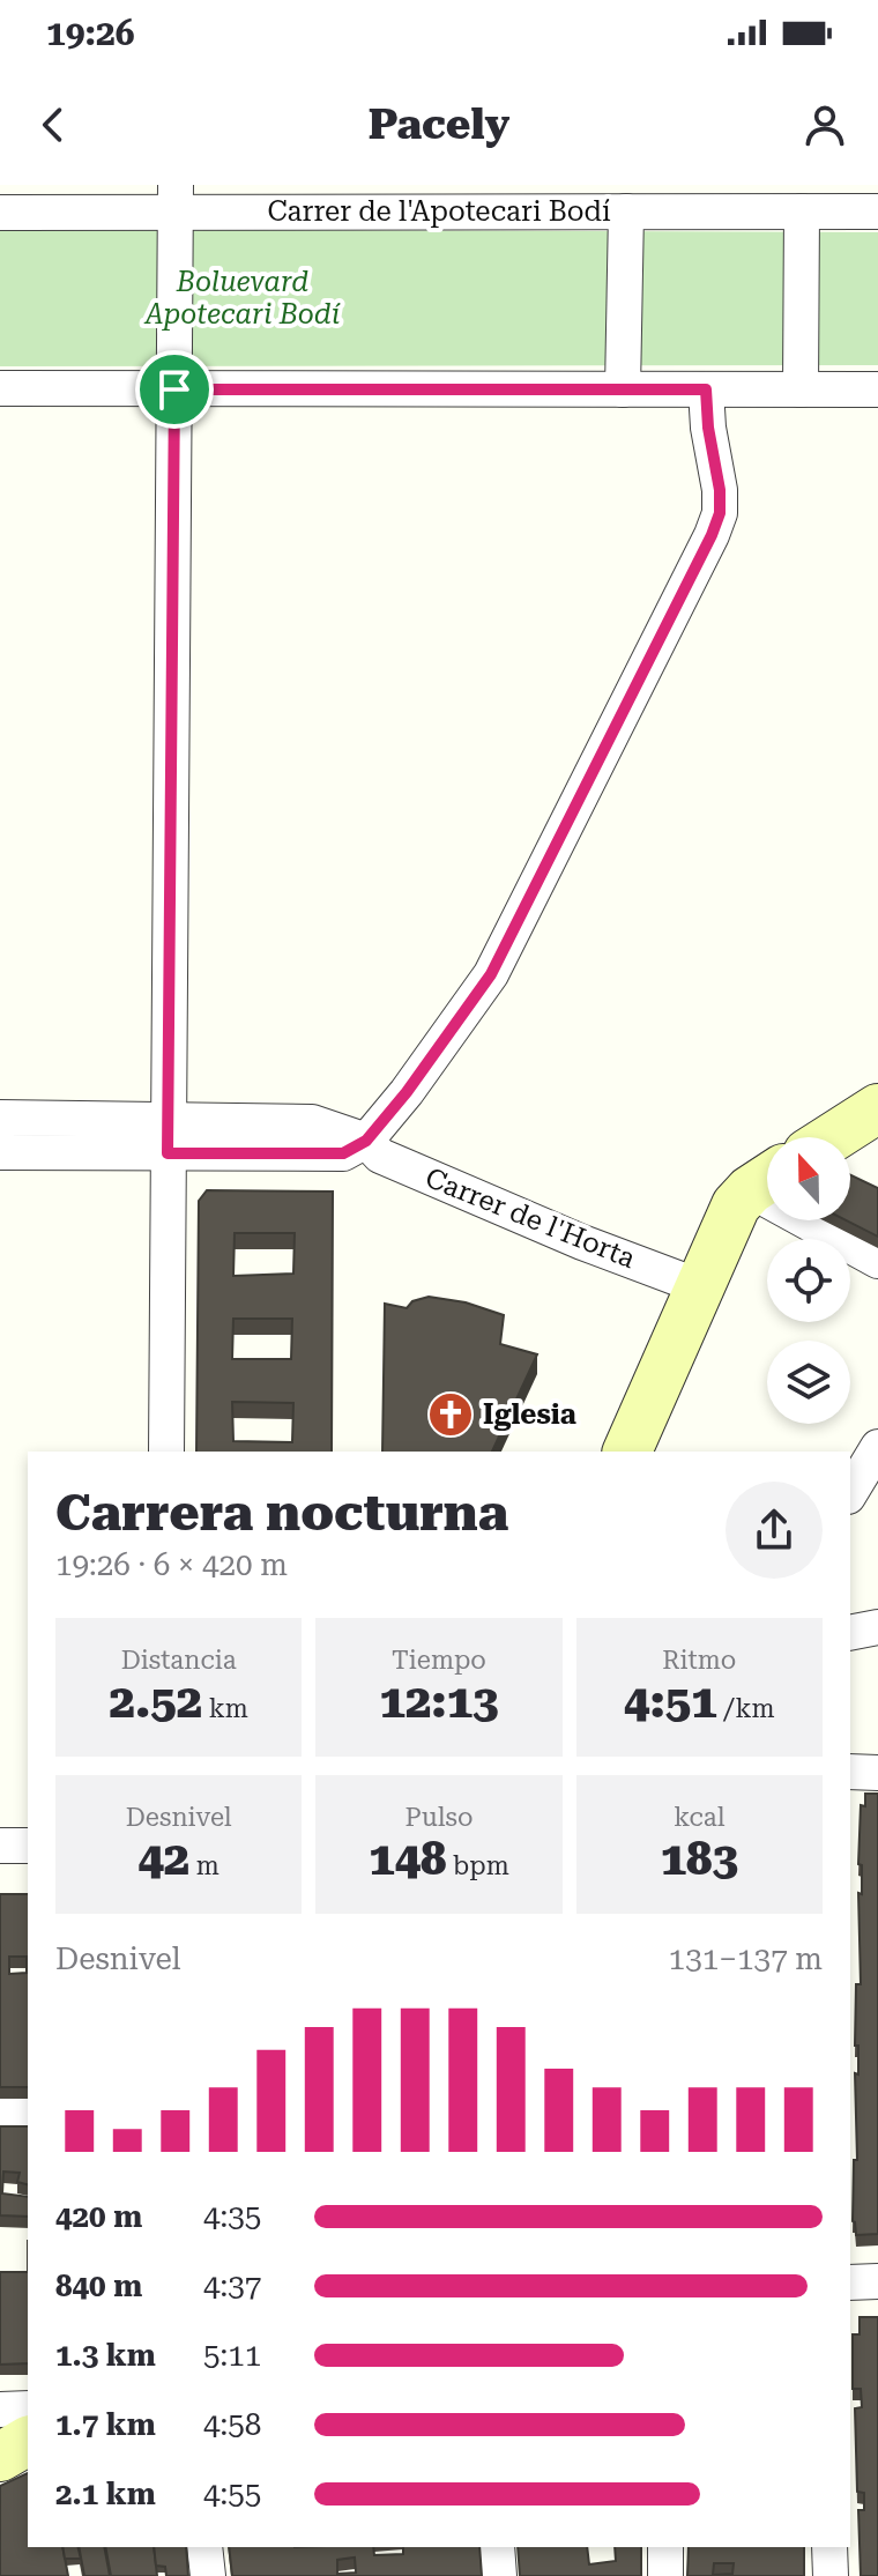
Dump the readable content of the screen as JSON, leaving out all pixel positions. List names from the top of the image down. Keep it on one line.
{"streets":{"street":["Carrer de l'Apotecari Bodí","Carrer de l'Horta"]},"parks":["Boluevard Apotecari Bodí"],"places":{"church":["Iglesia"]},"north":"top","page":{"status":"19:26","header":"Pacely","heading":["Carrera nocturna","19:26 · 6 × 420 m"],"stats":[["Distancia","2.52 km"],["Tiempo","12:13"],["Ritmo","4:51 /km"],["Desnivel","42 m"],["Pulso","148 bpm"],["kcal","183"]],"chart":["Desnivel","131–137 m"],"list":[{"name":"420 m","note":"4:35"},{"name":"840 m","note":"4:37"},{"name":"1.3 km","note":"5:11"},{"name":"1.7 km","note":"4:58"},{"name":"2.1 km","note":"4:55"}]}}
